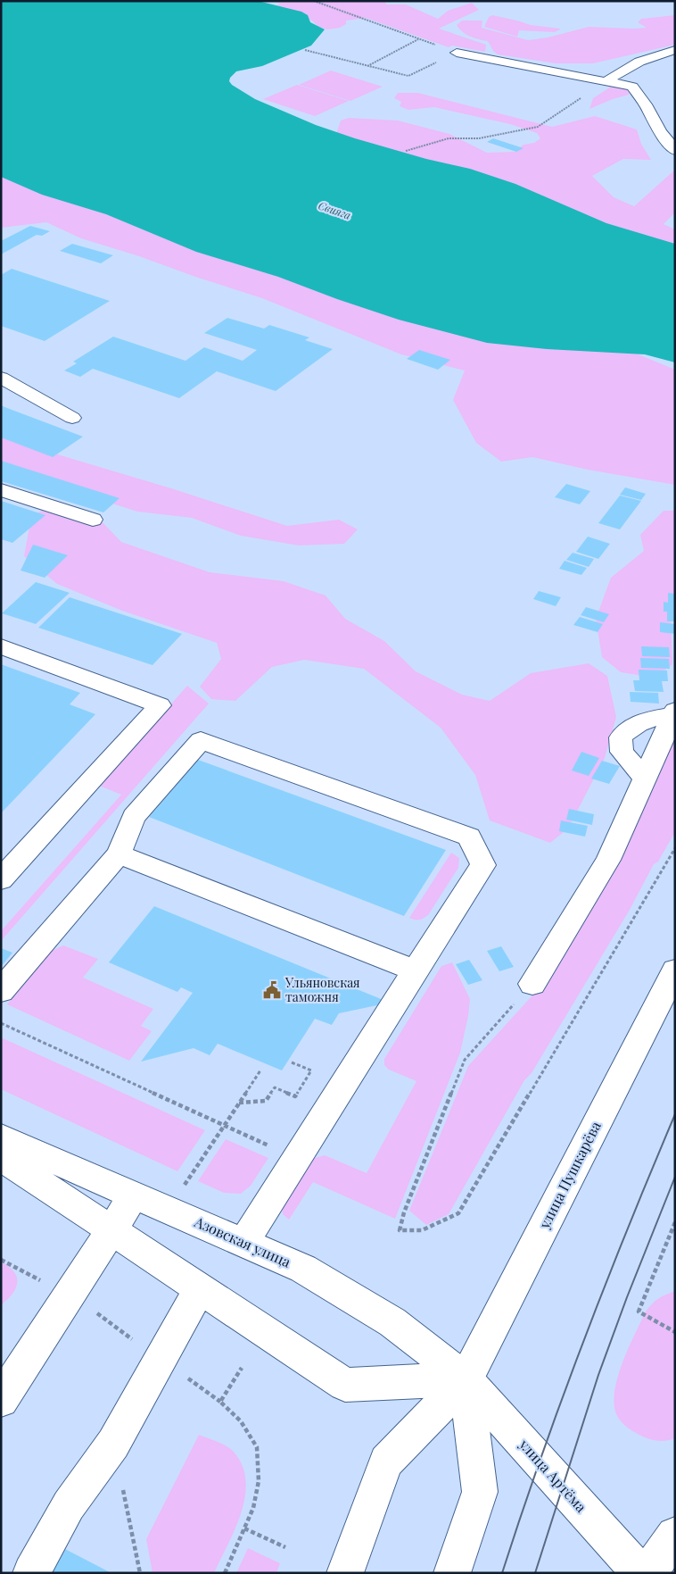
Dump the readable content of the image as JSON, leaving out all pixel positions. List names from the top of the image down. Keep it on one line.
{"streets":{"street":["улица Пушкарёва","Азовская улица","улица Артёма"]},"crossings":[["улица Пушкарёва","Азовская улица"],["улица Пушкарёва","улица Артёма"],["Азовская улица","улица Артёма"]],"water":["Свияга"],"places":{"public building":["Ульяновская таможня"]}}
